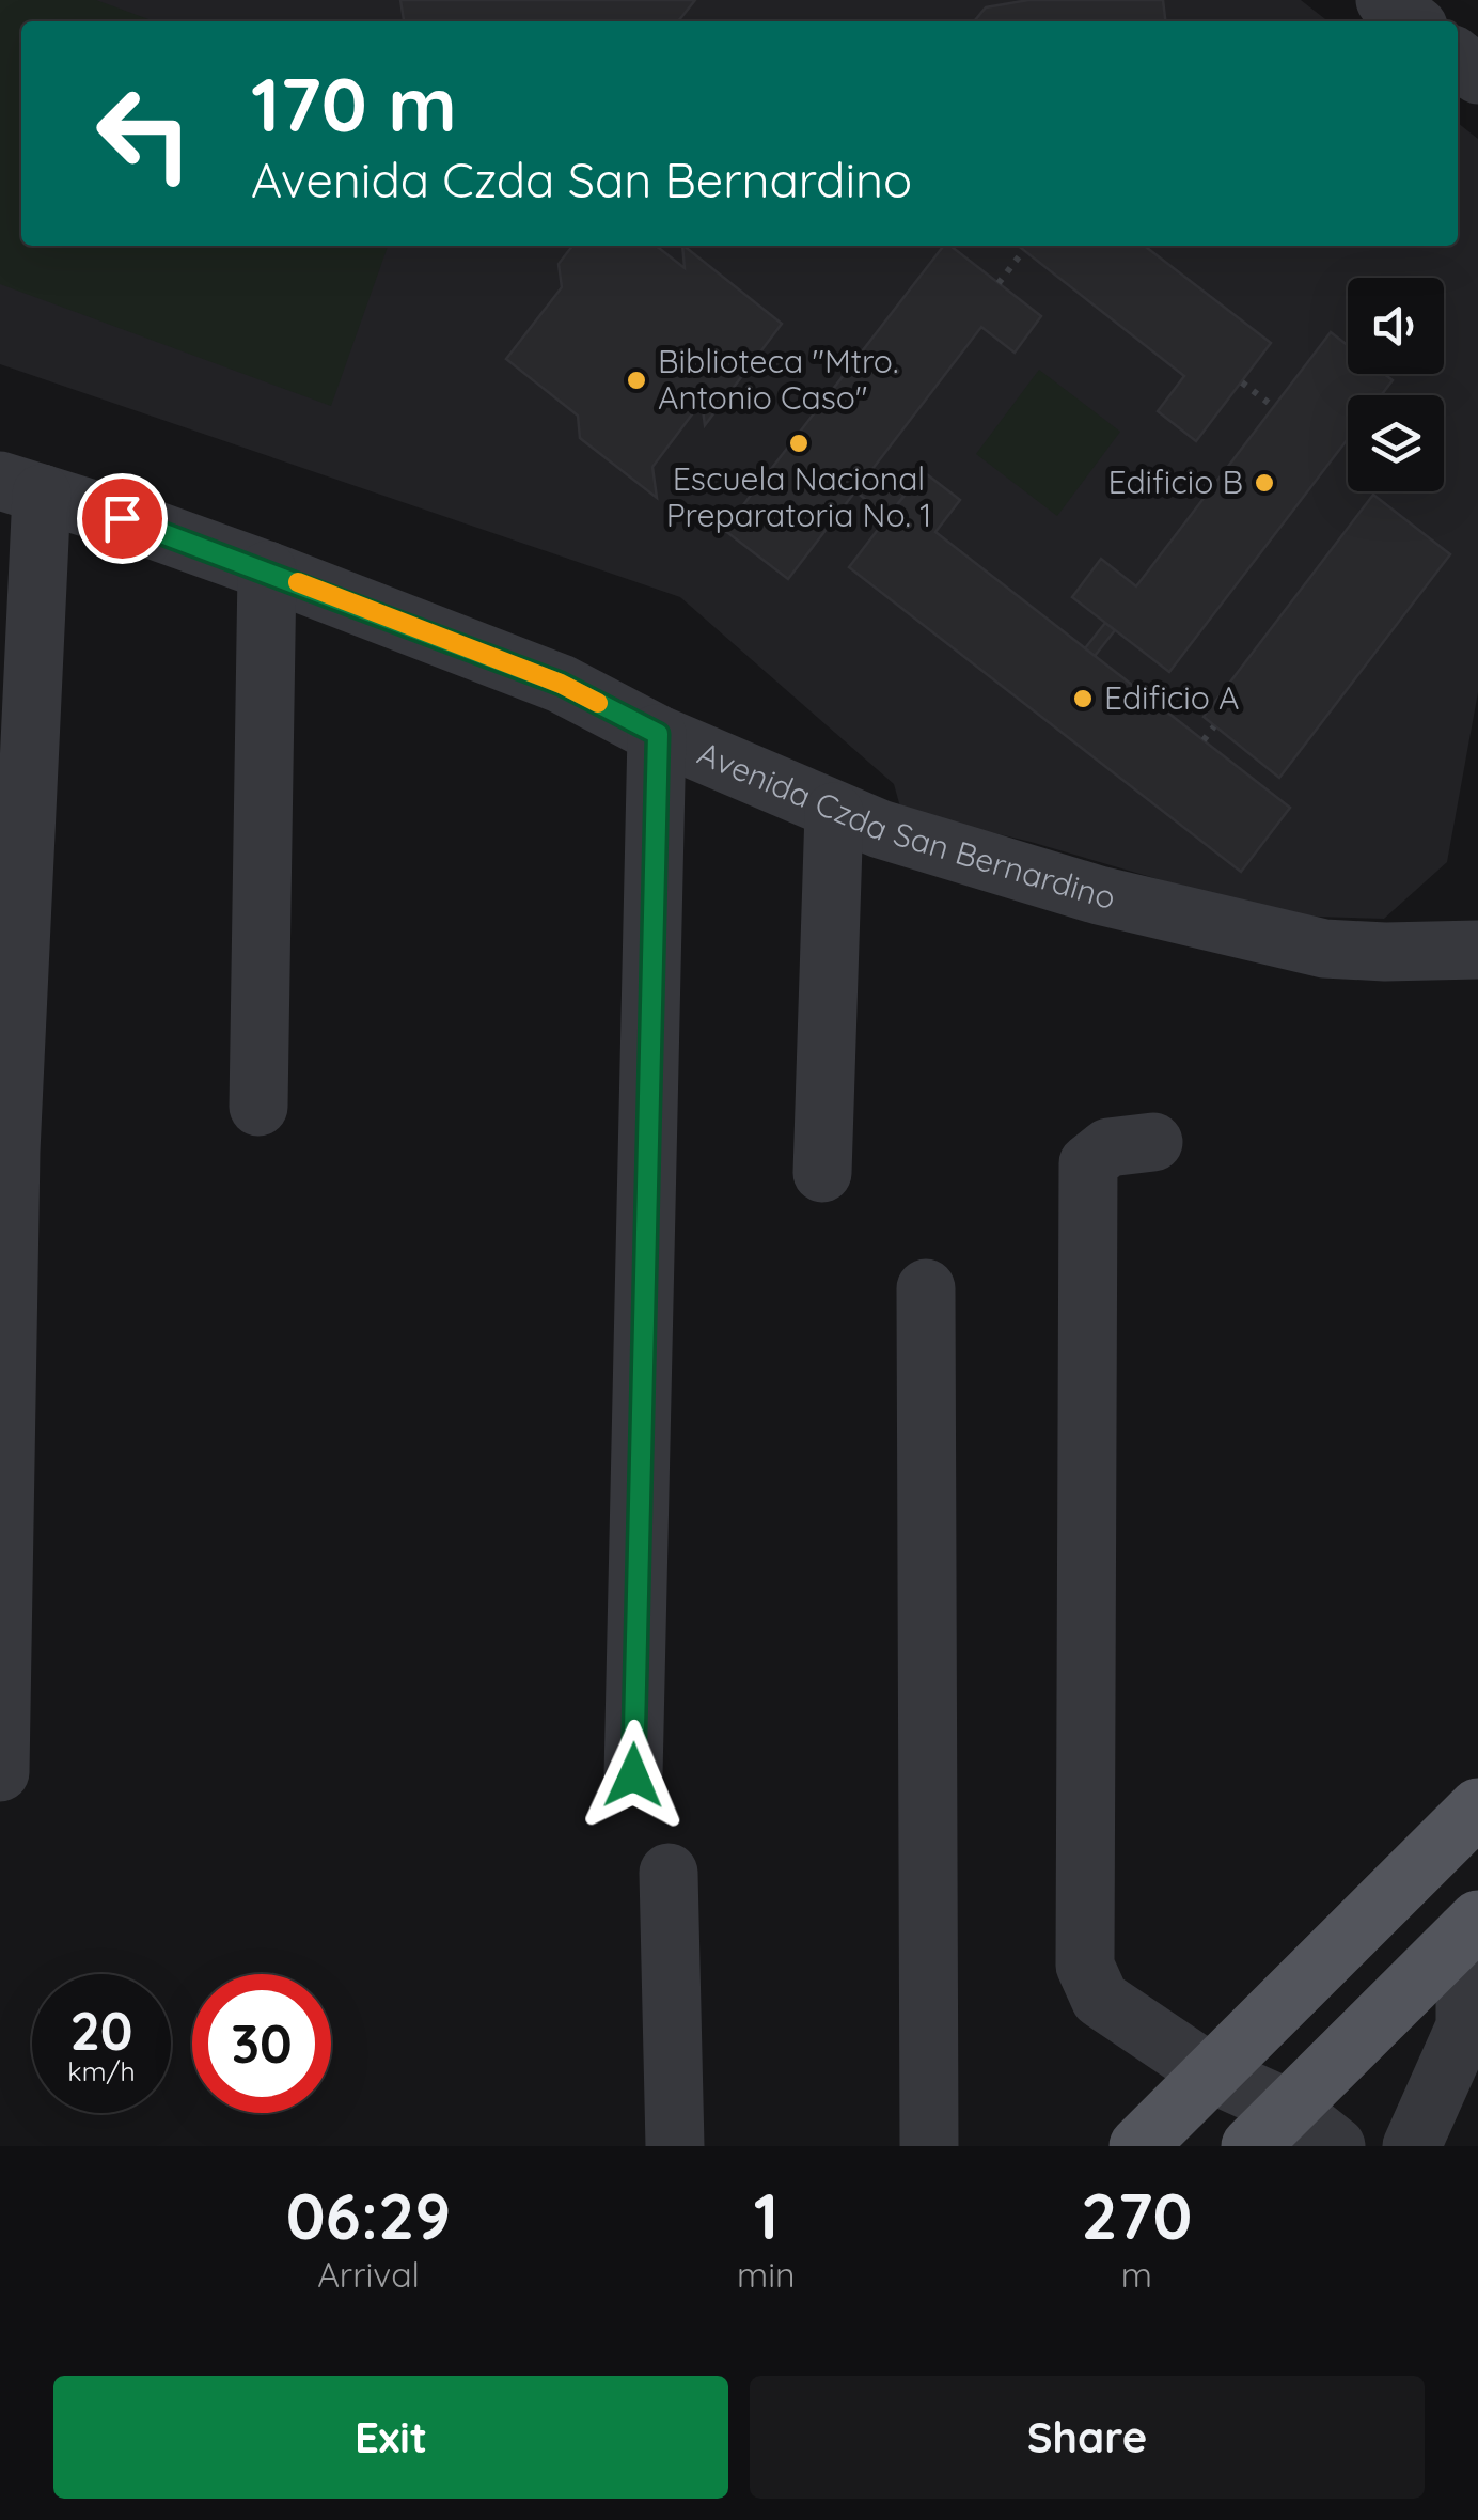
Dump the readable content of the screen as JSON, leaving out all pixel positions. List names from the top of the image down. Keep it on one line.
{"streets":{"street":["Avenida Czda San Bernardino"]},"places":["Biblioteca \"Mtro. Antonio Caso\"","Escuela Nacional Preparatoria No. 1","Edificio B","Edificio A"],"page":{"turn":["170 m","Avenida Czda San Bernardino"],"speed":"20 km/h","limit":"30","eta":["06:29","Arrival","1","min","270","m"],"buttons":["Exit","Share"]}}
